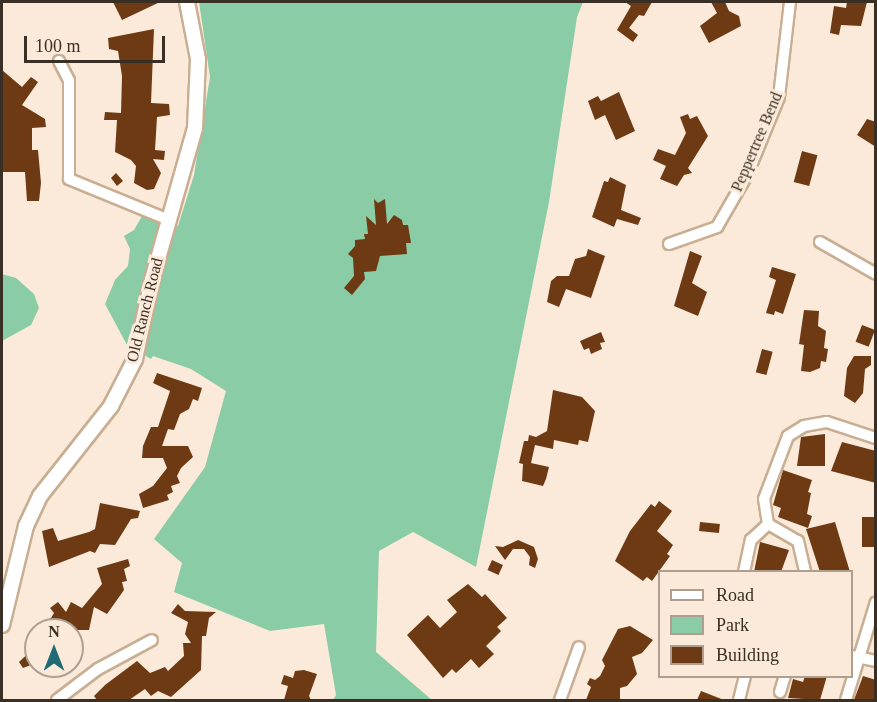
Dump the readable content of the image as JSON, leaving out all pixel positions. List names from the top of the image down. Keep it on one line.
{"streets":{"street":["Peppertree Bend","Old Ranch Road"]},"legend":["Road","Park","Building"],"scale_bar":"100 m","north":"top"}
